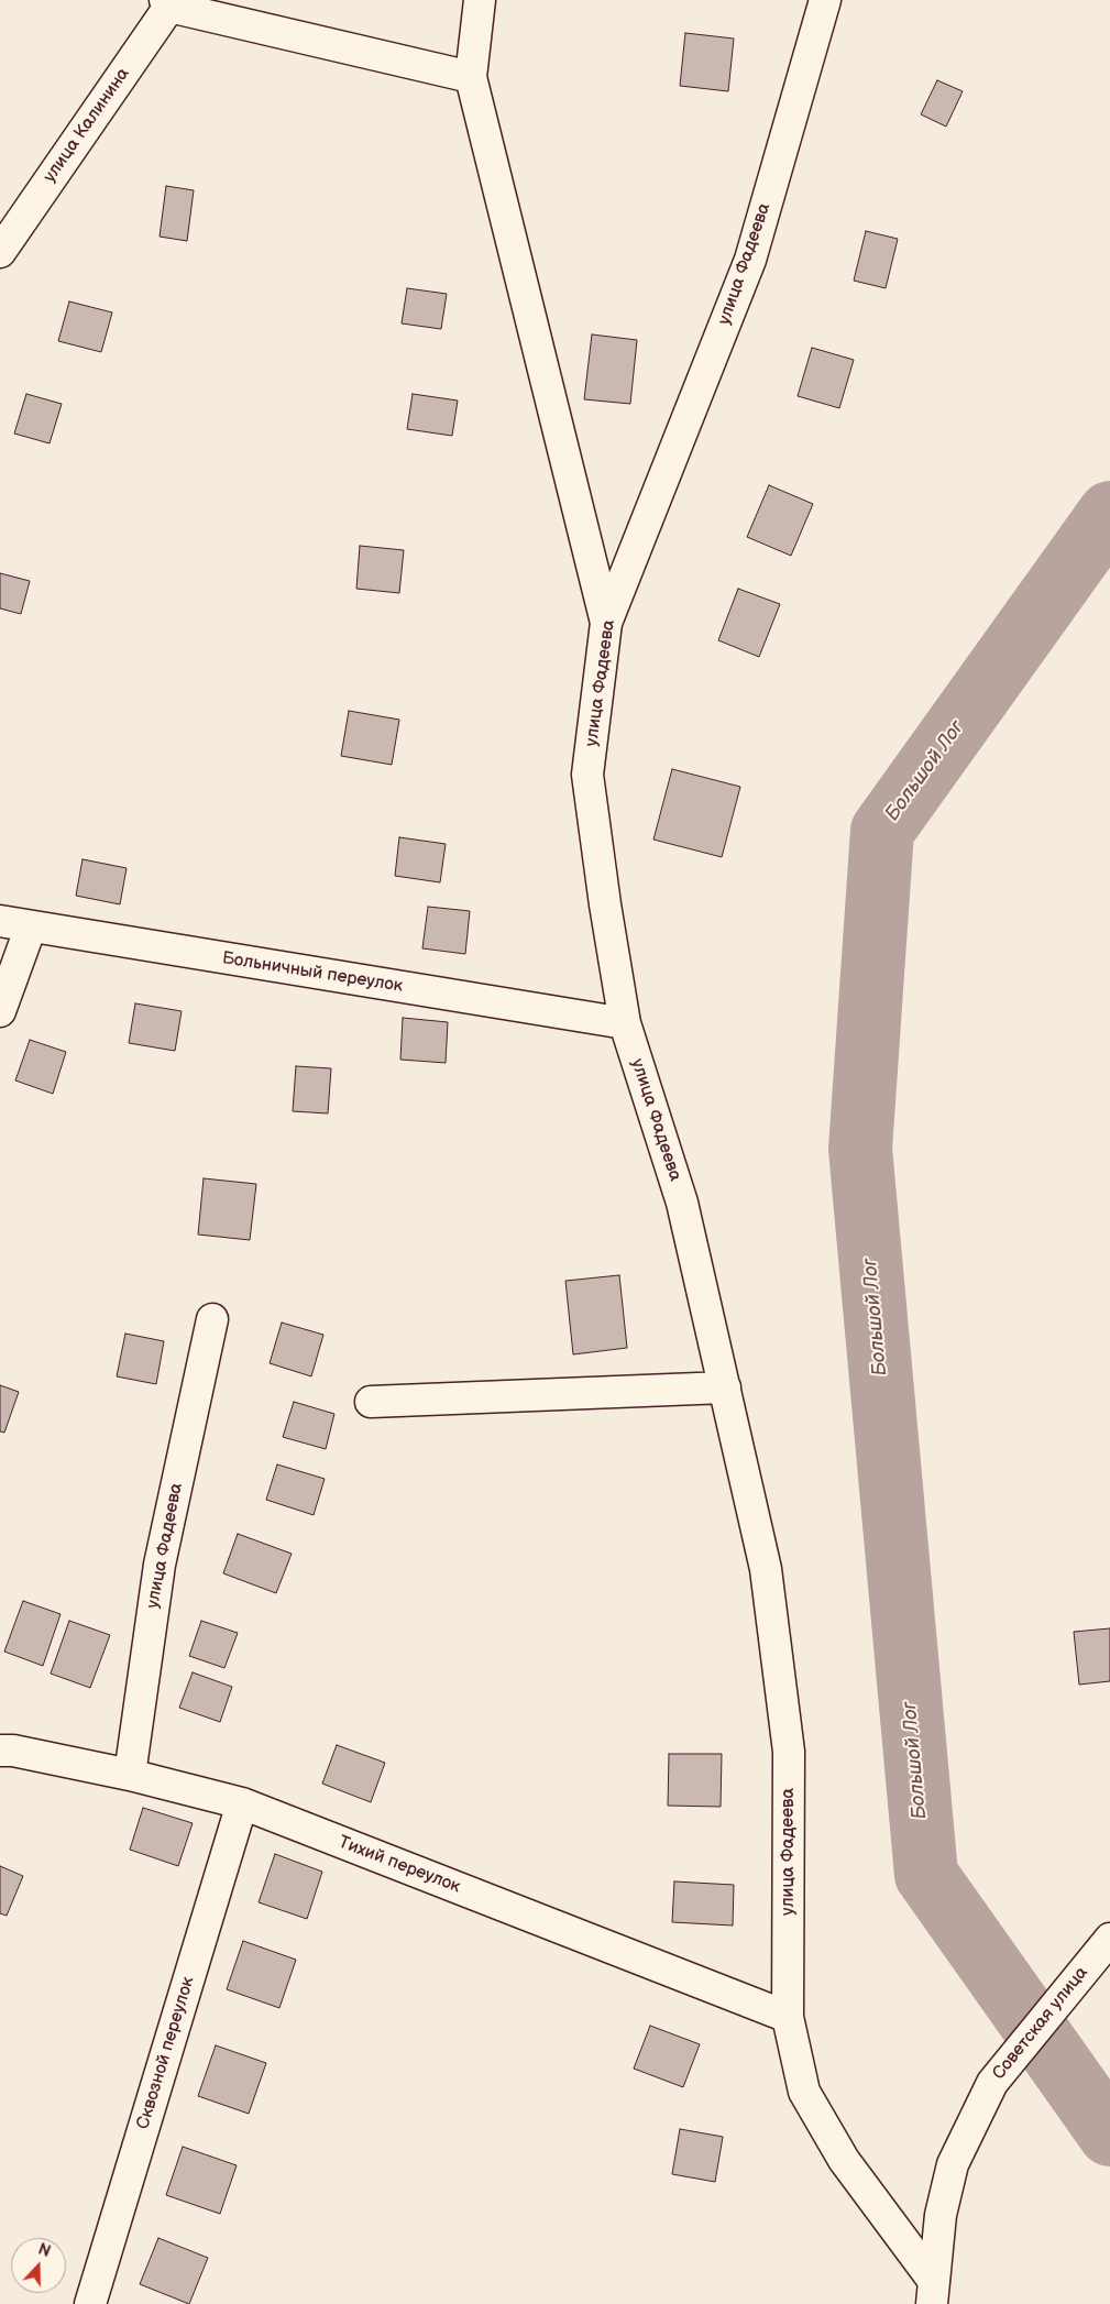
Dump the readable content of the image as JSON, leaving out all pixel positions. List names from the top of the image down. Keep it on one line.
{"streets":{"street":["улица Калинина","улица Фадеева","Больничный переулок","Тихий переулок","Советская улица","Сквозной переулок"]},"crossings":[["улица Фадеева","Больничный переулок"],["улица Фадеева","Тихий переулок"],["улица Фадеева","Советская улица"],["Тихий переулок","Сквозной переулок"]],"water":["Большой Лог"],"north":"top"}
